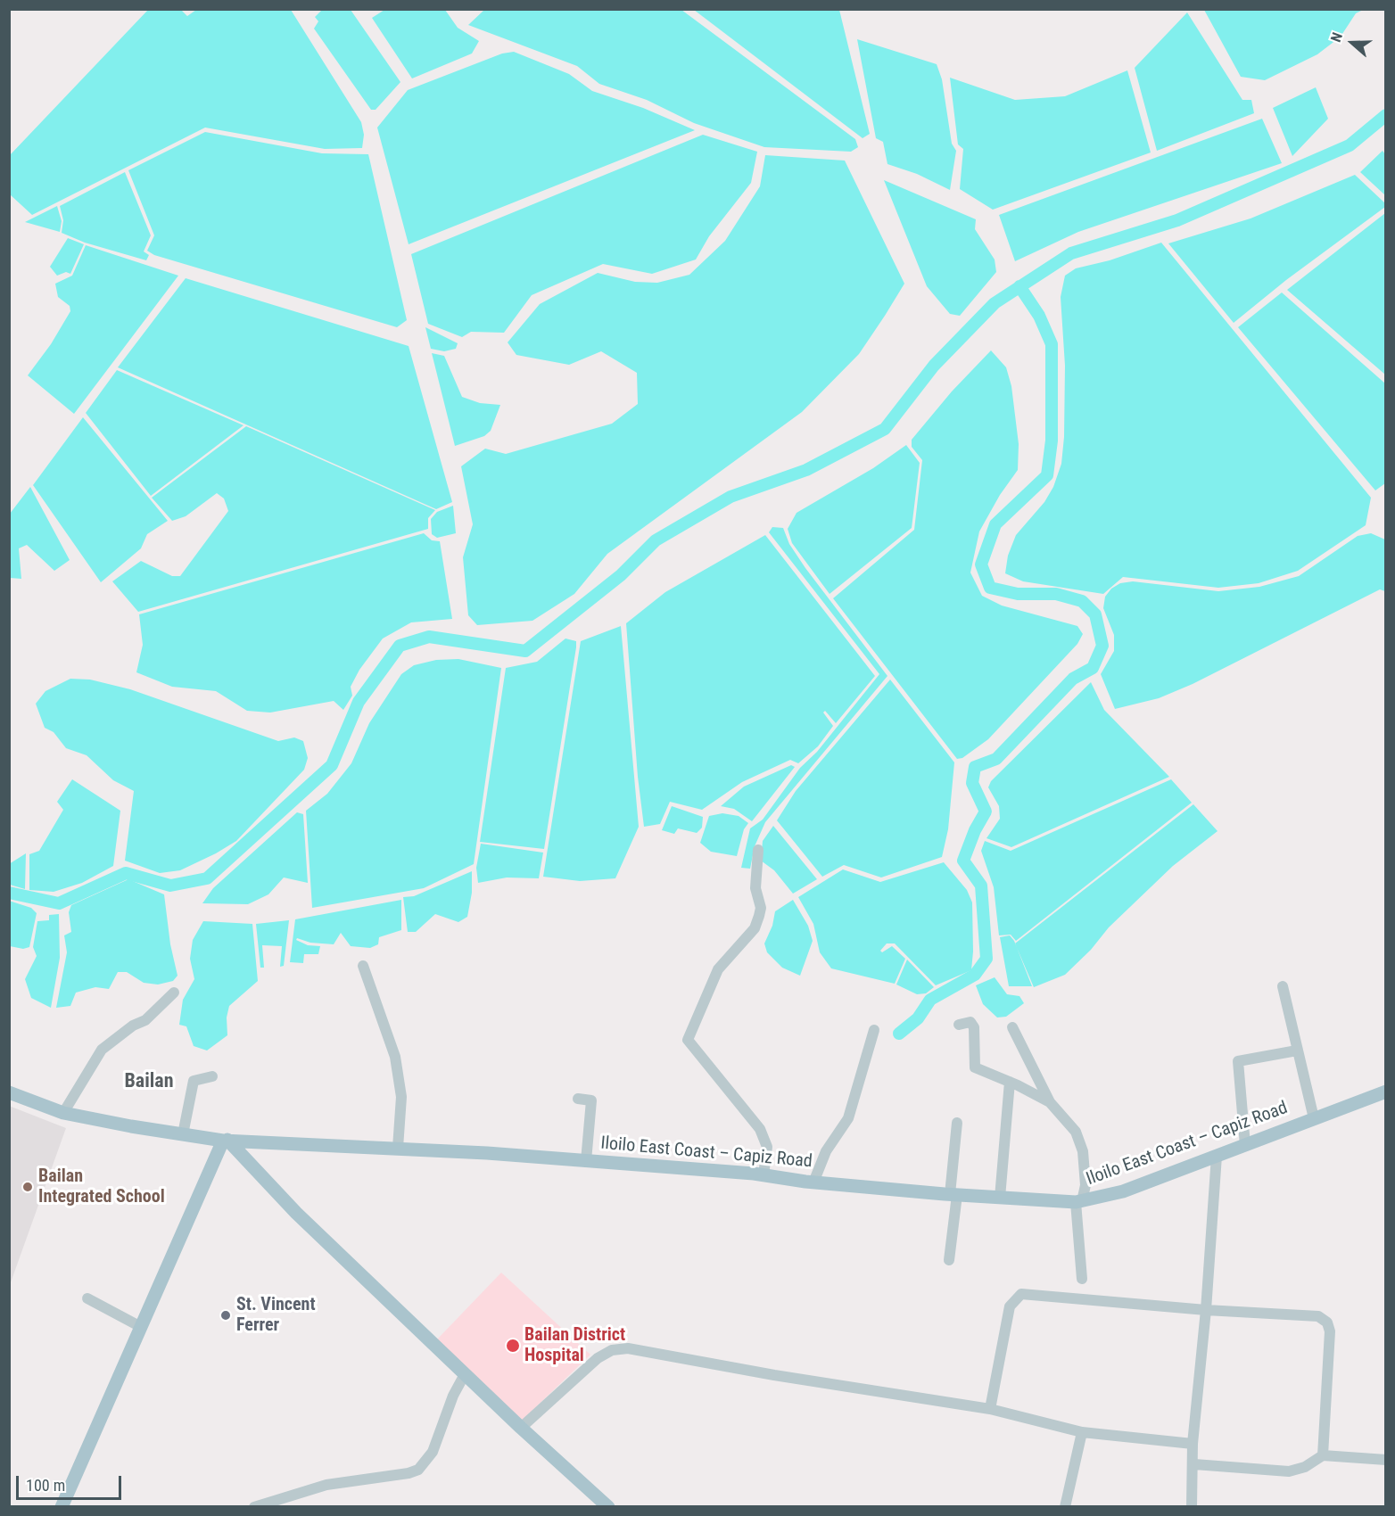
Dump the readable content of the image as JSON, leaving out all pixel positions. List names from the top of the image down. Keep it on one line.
{"streets":{"main road":["Iloilo East Coast – Capiz Road"]},"districts":["Bailan"],"places":["Bailan Integrated School","St. Vincent Ferrer","Bailan District Hospital"],"scale_bar":"100 m","north":"left"}
